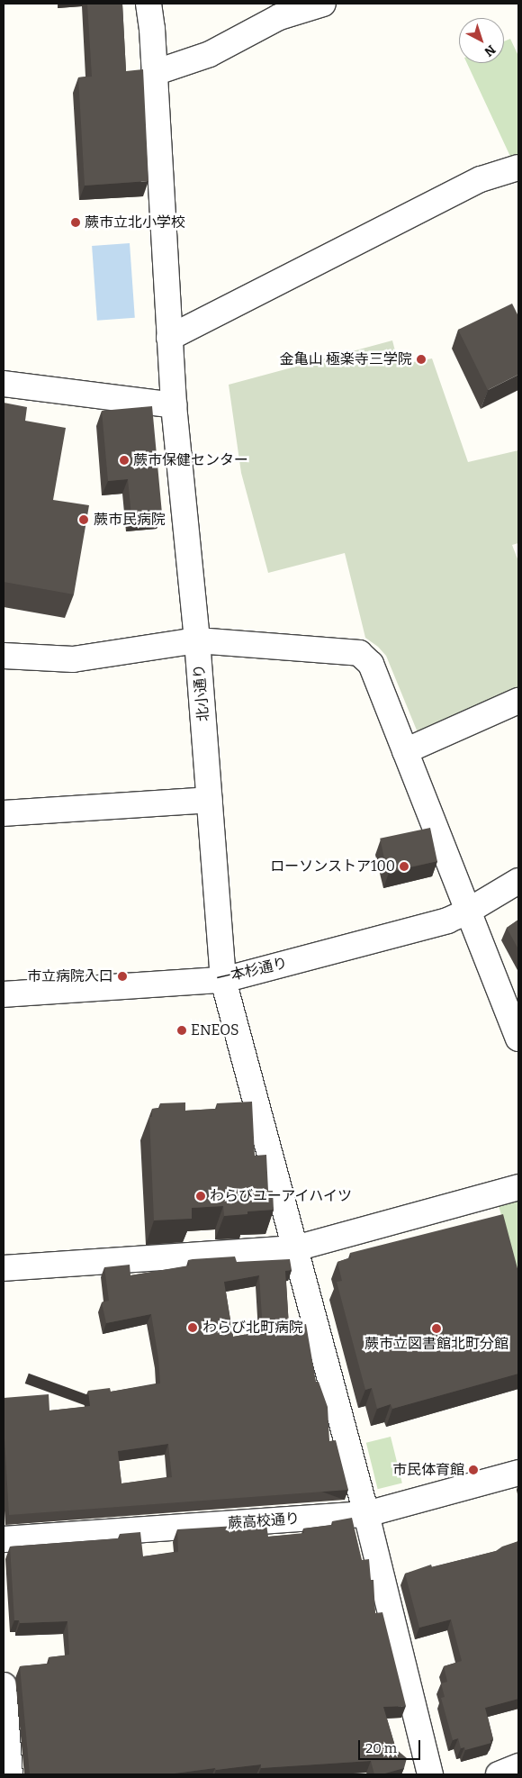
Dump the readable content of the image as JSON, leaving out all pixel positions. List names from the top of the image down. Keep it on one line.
{"streets":{"street":["北小通り","一本杉通り","蕨高校通り"]},"crossings":[["北小通り","一本杉通り"],["北小通り","蕨高校通り"]],"places":["蕨市立北小学校","金亀山 極楽寺三学院","蕨市保健センター","蕨市民病院","ローソンストア100","市立病院入口","ENEOS","わらびユーアイハイツ","わらび北町病院","蕨市立図書館北町分館","市民体育館"],"scale_bar":"20 m","north":"bottom right"}
